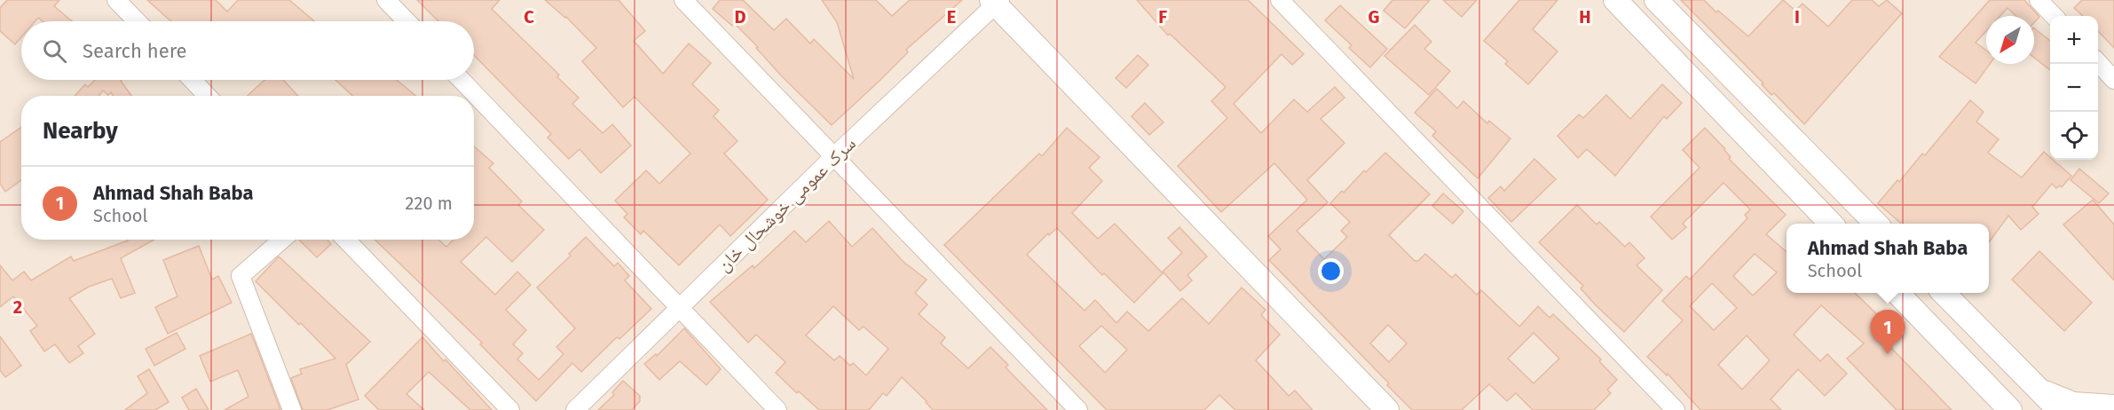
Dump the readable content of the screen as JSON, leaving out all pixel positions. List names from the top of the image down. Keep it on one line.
{"streets":{"street":["سرک عمومی خوشحال خان"]},"north":"bottom left","page":{"map_buttons":["+","−"],"search":"Search here","heading":"Nearby","list":[{"mark":"1","name":"Ahmad Shah Baba","note":"School","value":"220 m"}],"popup":["Ahmad Shah Baba","School"],"pins":"1"},"grid":{"columns":["C","D","E","F","G","H","I"],"rows":["2"]}}
